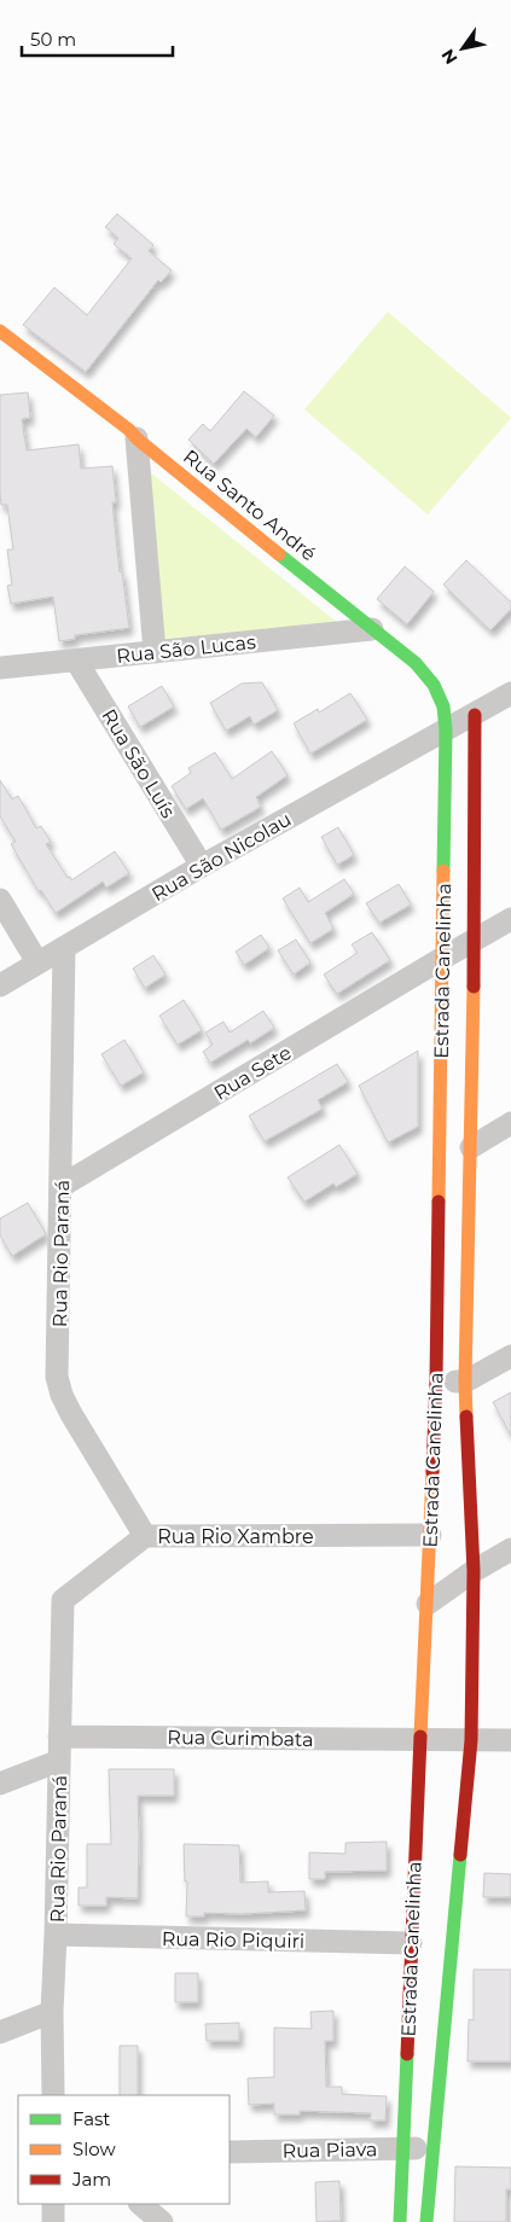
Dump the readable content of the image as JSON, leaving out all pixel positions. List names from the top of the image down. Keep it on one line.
{"streets":{"street":["Rua Santo André","Rua São Lucas","Rua São Luís","Rua São Nicolau","Estrada Canelinha","Rua Sete","Rua Rio Paraná","Rua Rio Xambre","Rua Curimbata","Rua Rio Piquiri","Rua Piava"]},"crossings":[["Rua Santo André","Rua São Lucas"],["Rua Santo André","Rua São Nicolau"],["Rua Santo André","Estrada Canelinha"],["Rua São Lucas","Rua São Luís"],["Rua São Luís","Rua São Nicolau"],["Rua São Nicolau","Estrada Canelinha"],["Rua São Nicolau","Rua Rio Paraná"],["Estrada Canelinha","Rua Sete"],["Estrada Canelinha","Rua Rio Xambre"],["Estrada Canelinha","Rua Curimbata"],["Estrada Canelinha","Rua Rio Piquiri"],["Estrada Canelinha","Rua Piava"],["Rua Sete","Rua Rio Paraná"],["Rua Rio Paraná","Rua Rio Xambre"],["Rua Rio Paraná","Rua Curimbata"],["Rua Rio Paraná","Rua Rio Piquiri"]],"legend":["Fast","Slow","Jam"],"scale_bar":"50 m","north":"bottom left"}
